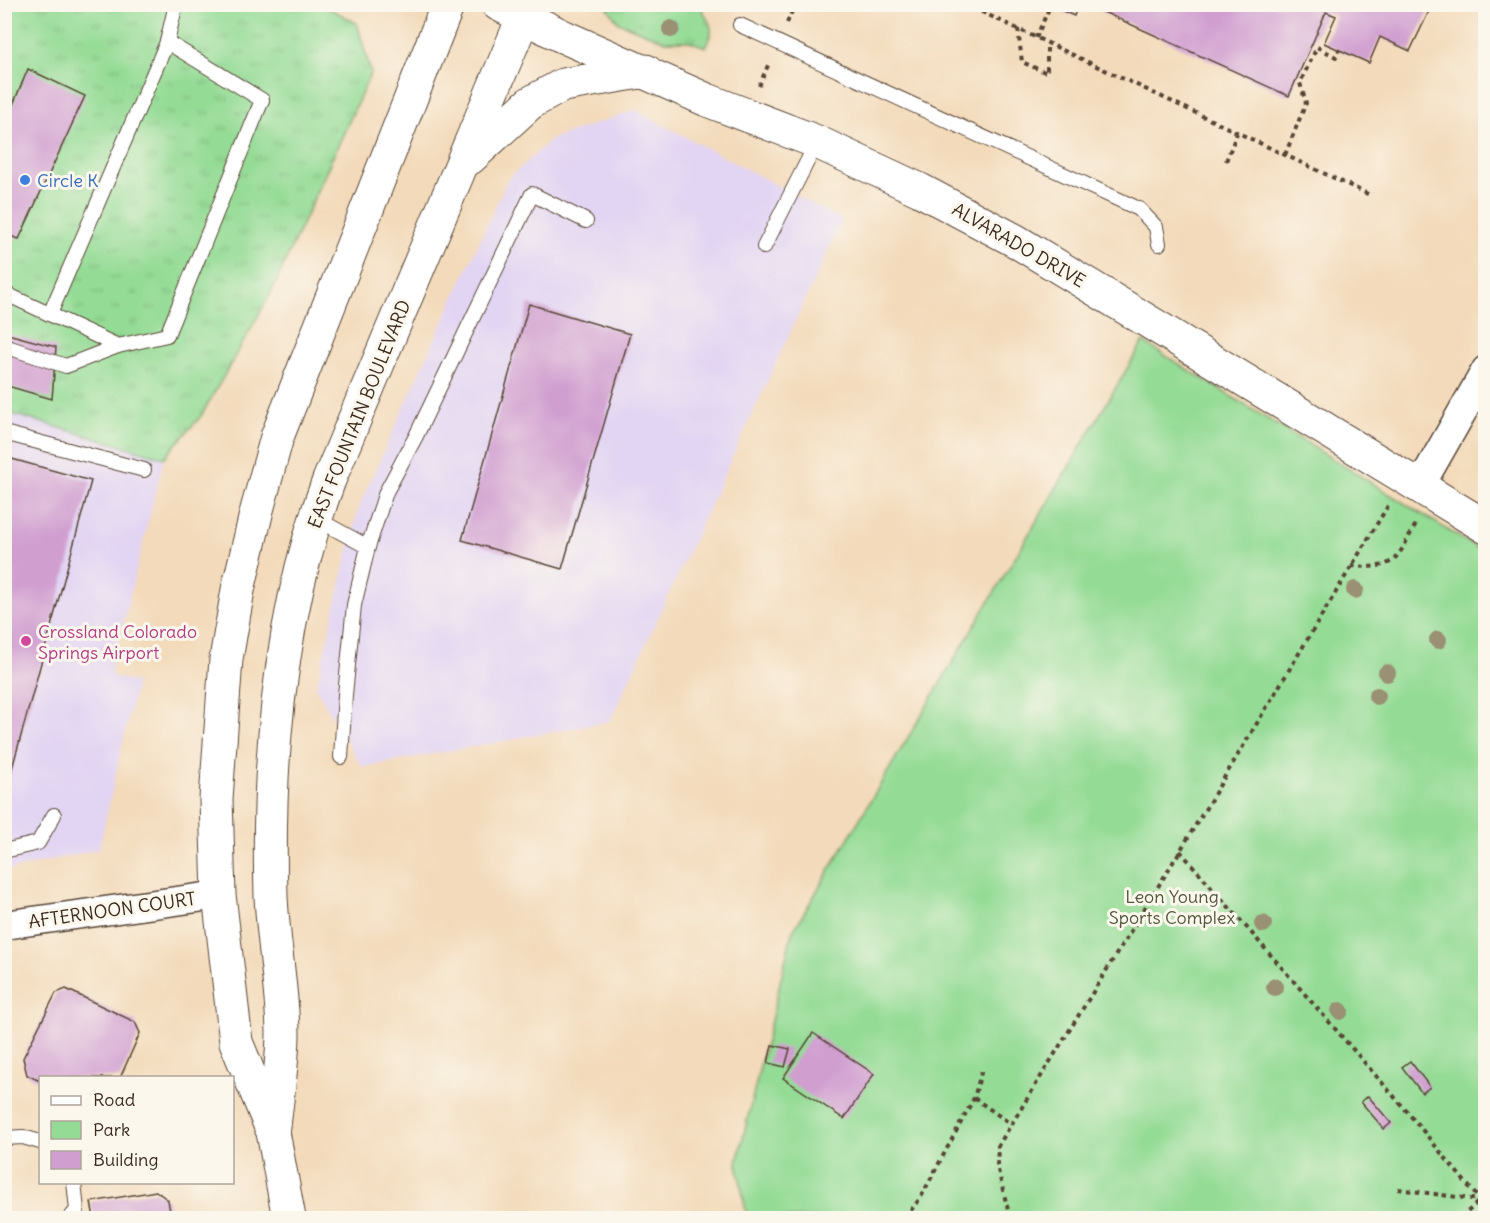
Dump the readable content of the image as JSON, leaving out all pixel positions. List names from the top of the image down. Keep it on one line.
{"streets":{"main road":["ALVARADO DRIVE","EAST FOUNTAIN BOULEVARD"],"street":["AFTERNOON COURT"]},"crossings":[["ALVARADO DRIVE","EAST FOUNTAIN BOULEVARD"],["EAST FOUNTAIN BOULEVARD","AFTERNOON COURT"]],"parks":["Leon Young Sports Complex"],"places":["Circle K","Crossland Colorado Springs Airport"],"legend":["Road","Park","Building"]}
